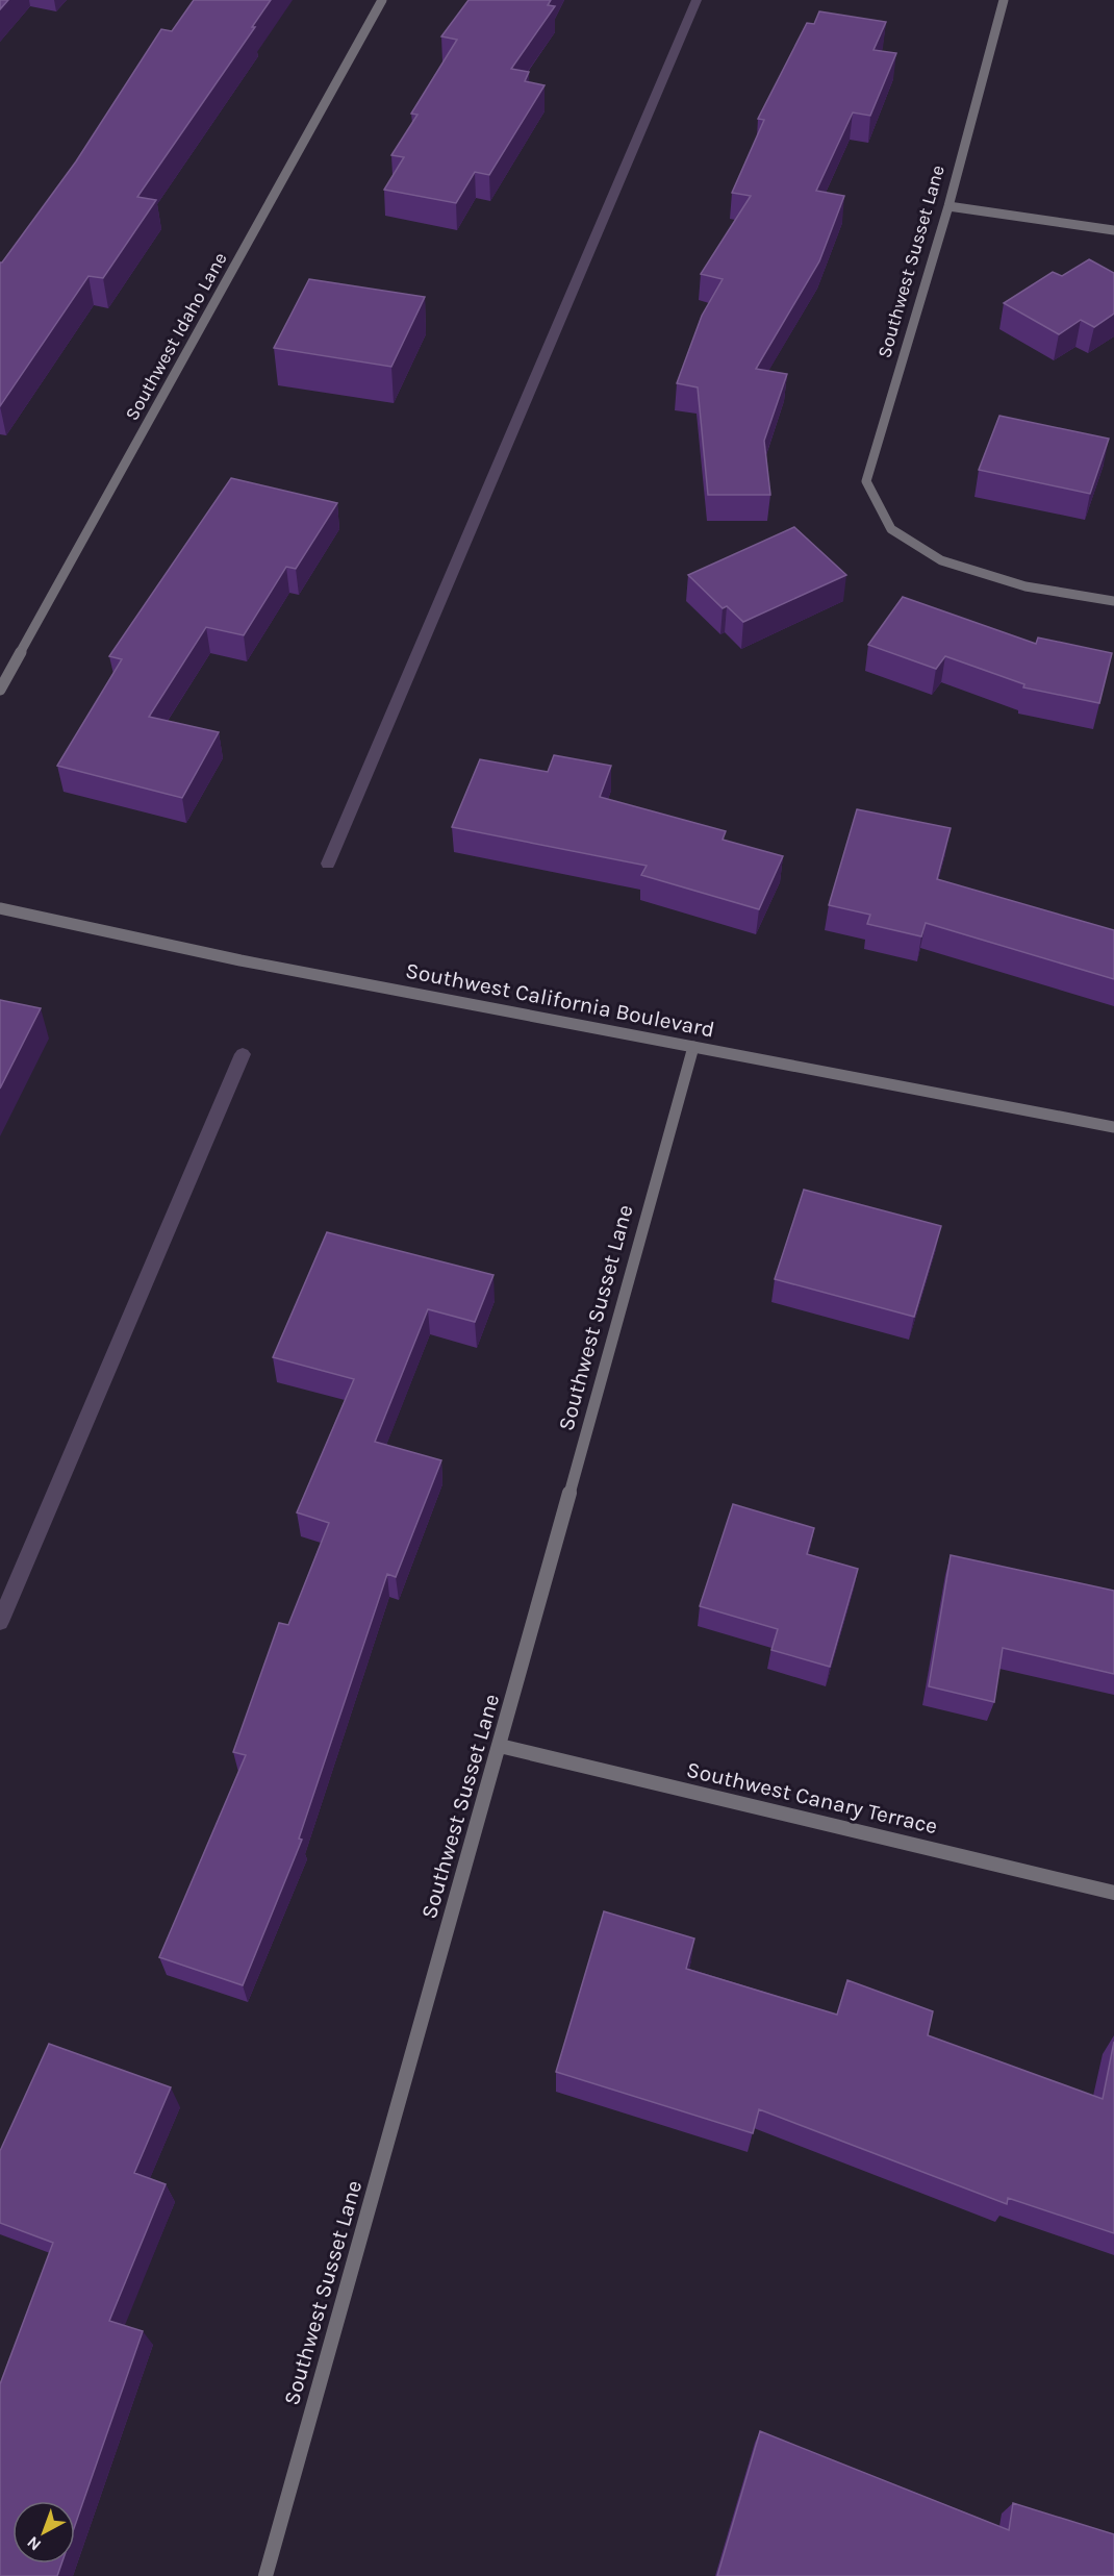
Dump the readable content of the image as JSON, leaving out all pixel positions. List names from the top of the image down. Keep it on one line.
{"streets":{"street":["Southwest Susset Lane","Southwest Idaho Lane","Southwest California Boulevard","Southwest Canary Terrace"]},"crossings":[["Southwest Susset Lane","Southwest California Boulevard"],["Southwest Susset Lane","Southwest Canary Terrace"]],"north":"bottom left"}
